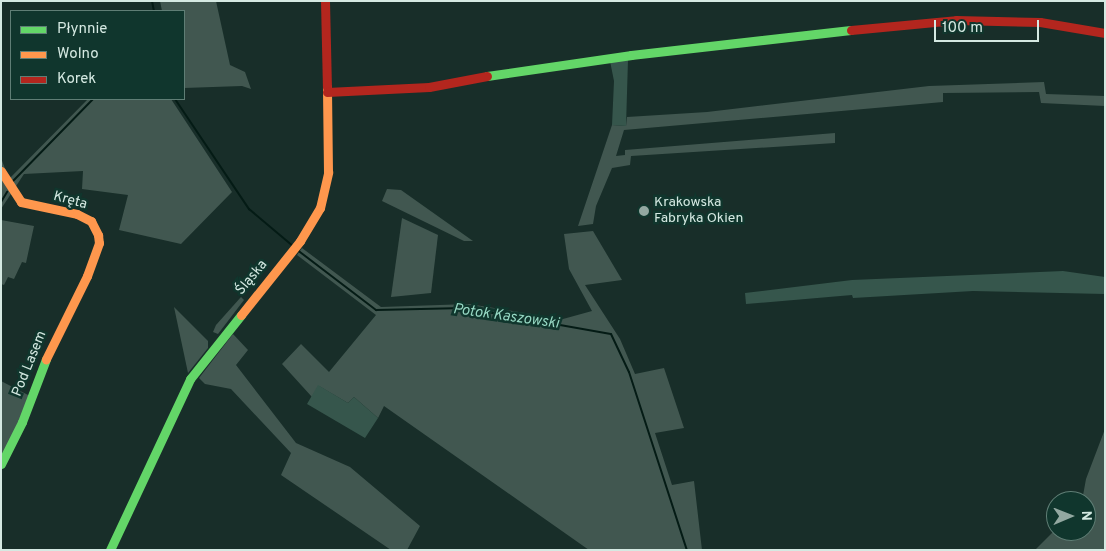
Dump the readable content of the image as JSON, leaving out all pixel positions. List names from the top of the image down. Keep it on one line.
{"streets":{"street":["Kręta","Śląska","Pod Lasem"]},"crossings":[["Kręta","Pod Lasem"]],"water":["Potok Kaszowski"],"places":["Krakowska Fabryka Okien"],"legend":["Płynnie","Wolno","Korek"],"scale_bar":"100 m","north":"right"}
